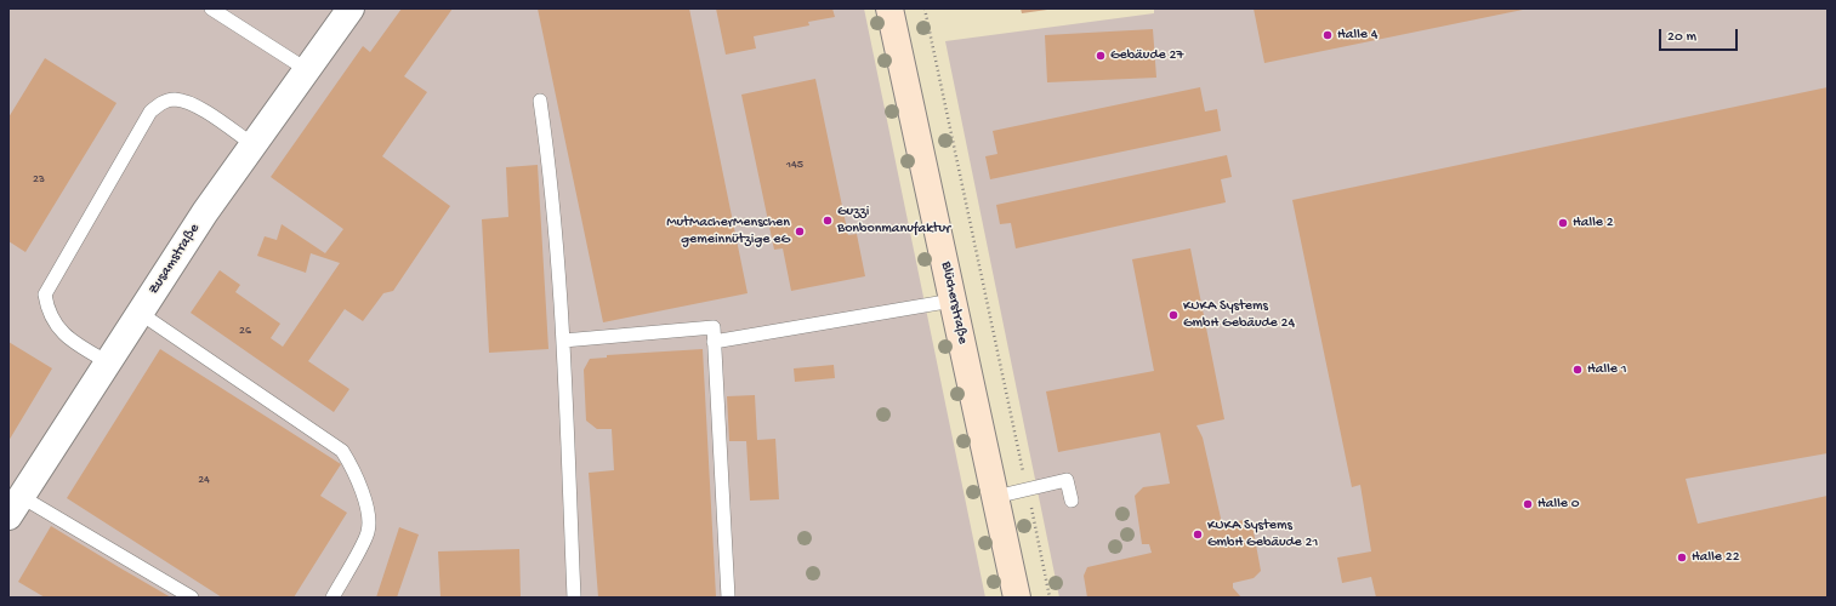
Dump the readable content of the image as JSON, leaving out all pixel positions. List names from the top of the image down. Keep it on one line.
{"streets":{"main road":["Blücherstraße"],"street":["Zusamstraße"]},"places":["Halle 4","Gebäude 27","Guzzi Bonbonmanufaktur","Halle 2","MutMacherMenschen gemeinnützige eG","KUKA Systems GmbH Gebäude 24","Halle 1","Halle 0","KUKA Systems GmbH Gebäude 21","Halle 22"],"house_numbers":["145","23","26","24"],"scale_bar":"20 m"}
